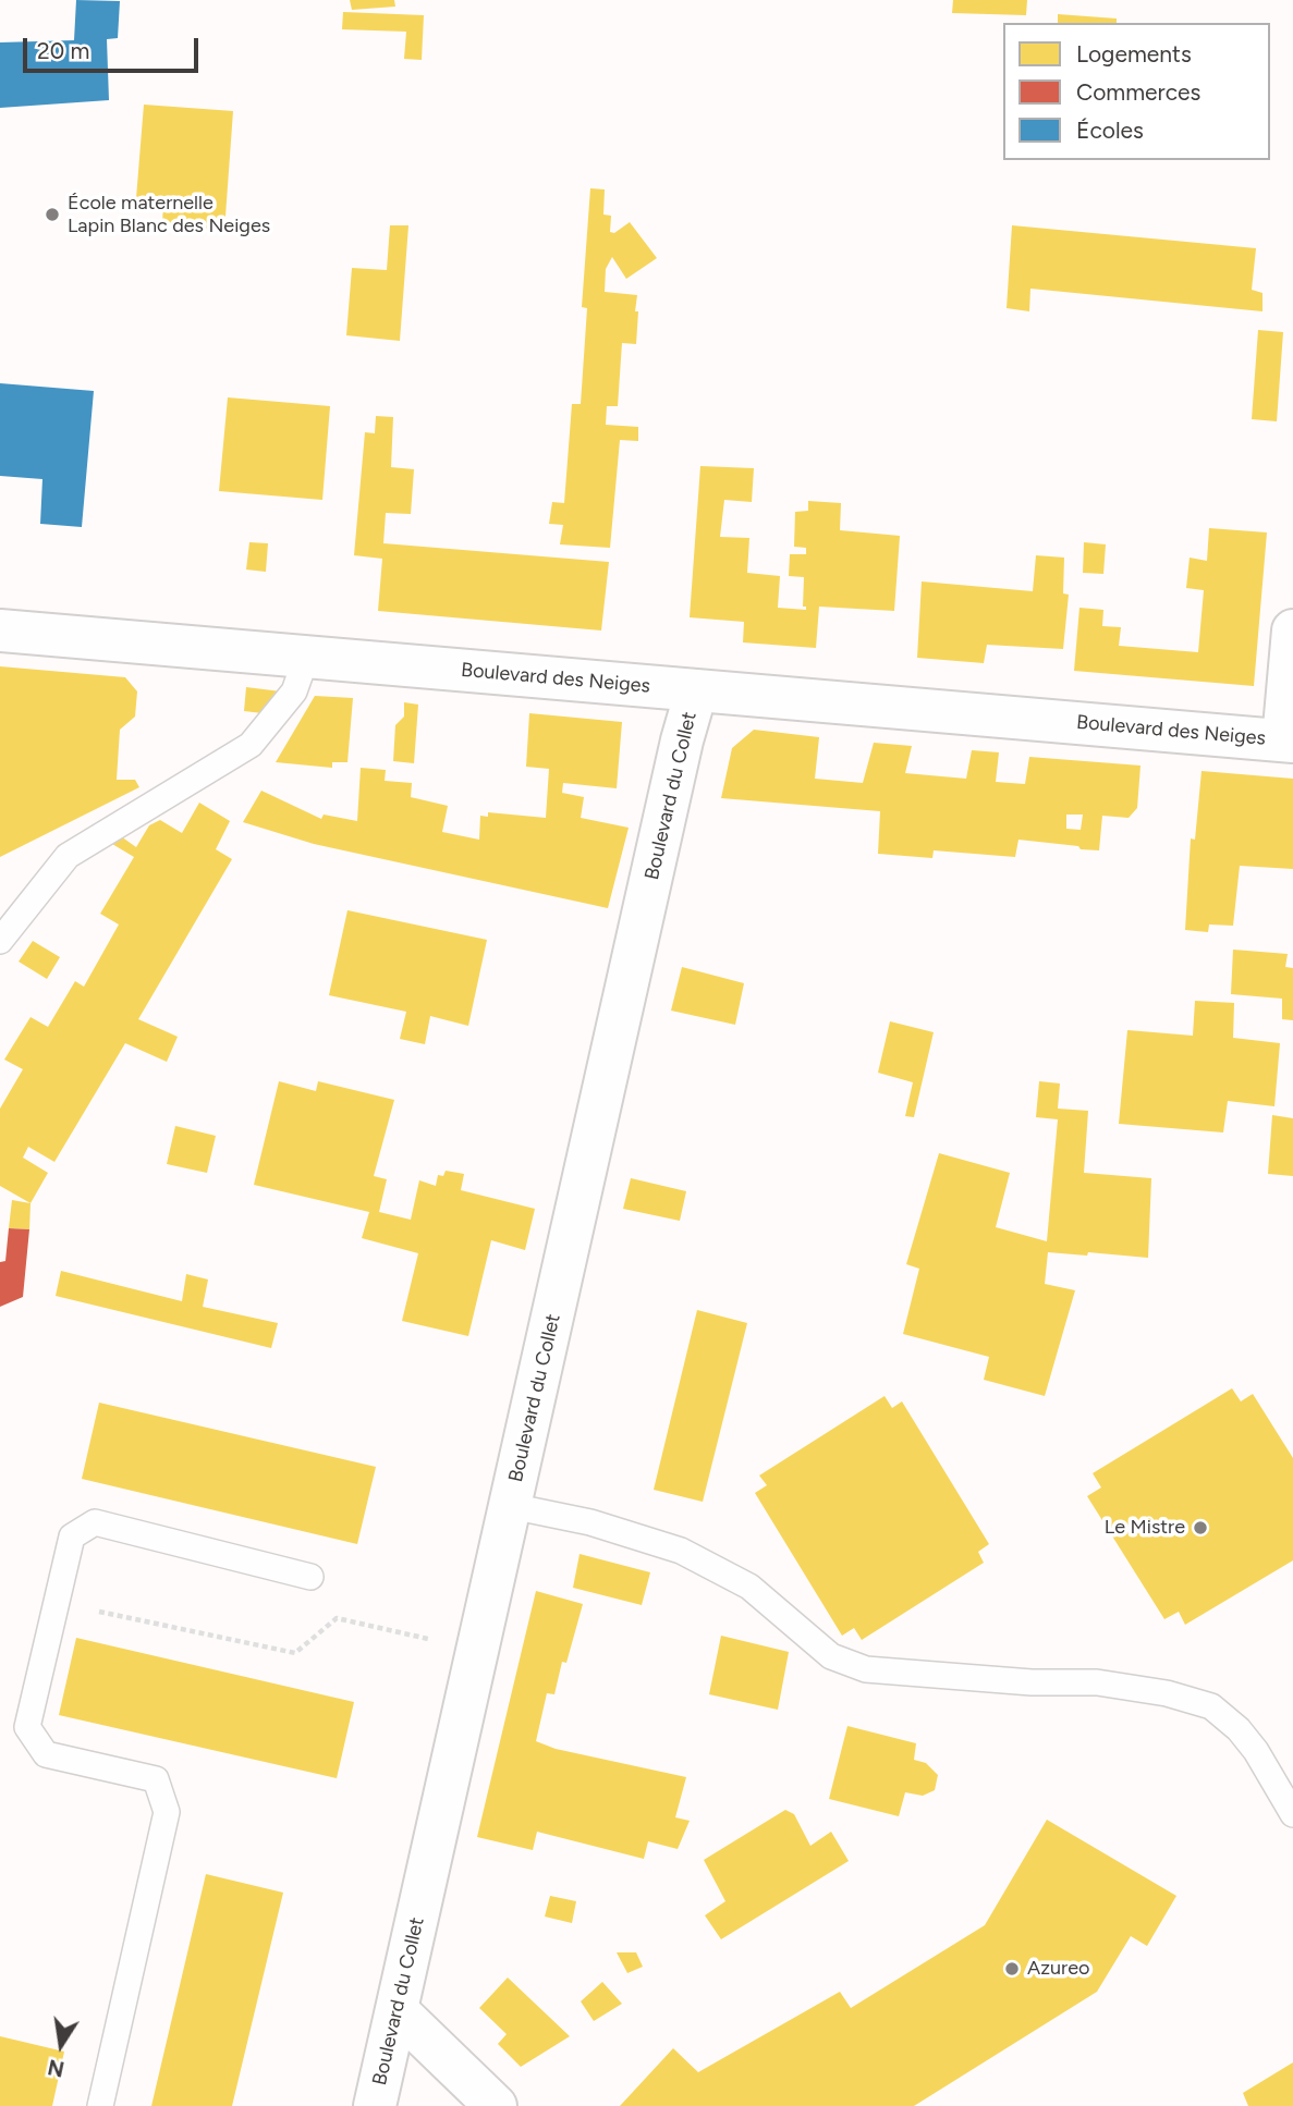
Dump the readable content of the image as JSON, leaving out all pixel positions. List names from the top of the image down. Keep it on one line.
{"streets":{"street":["Boulevard des Neiges","Boulevard du Collet"]},"crossings":[["Boulevard des Neiges","Boulevard du Collet"]],"places":["École maternelle Lapin Blanc des Neiges","Le Mistre","Azureo"],"legend":["Logements","Commerces","Écoles"],"scale_bar":"20 m","north":"bottom"}
